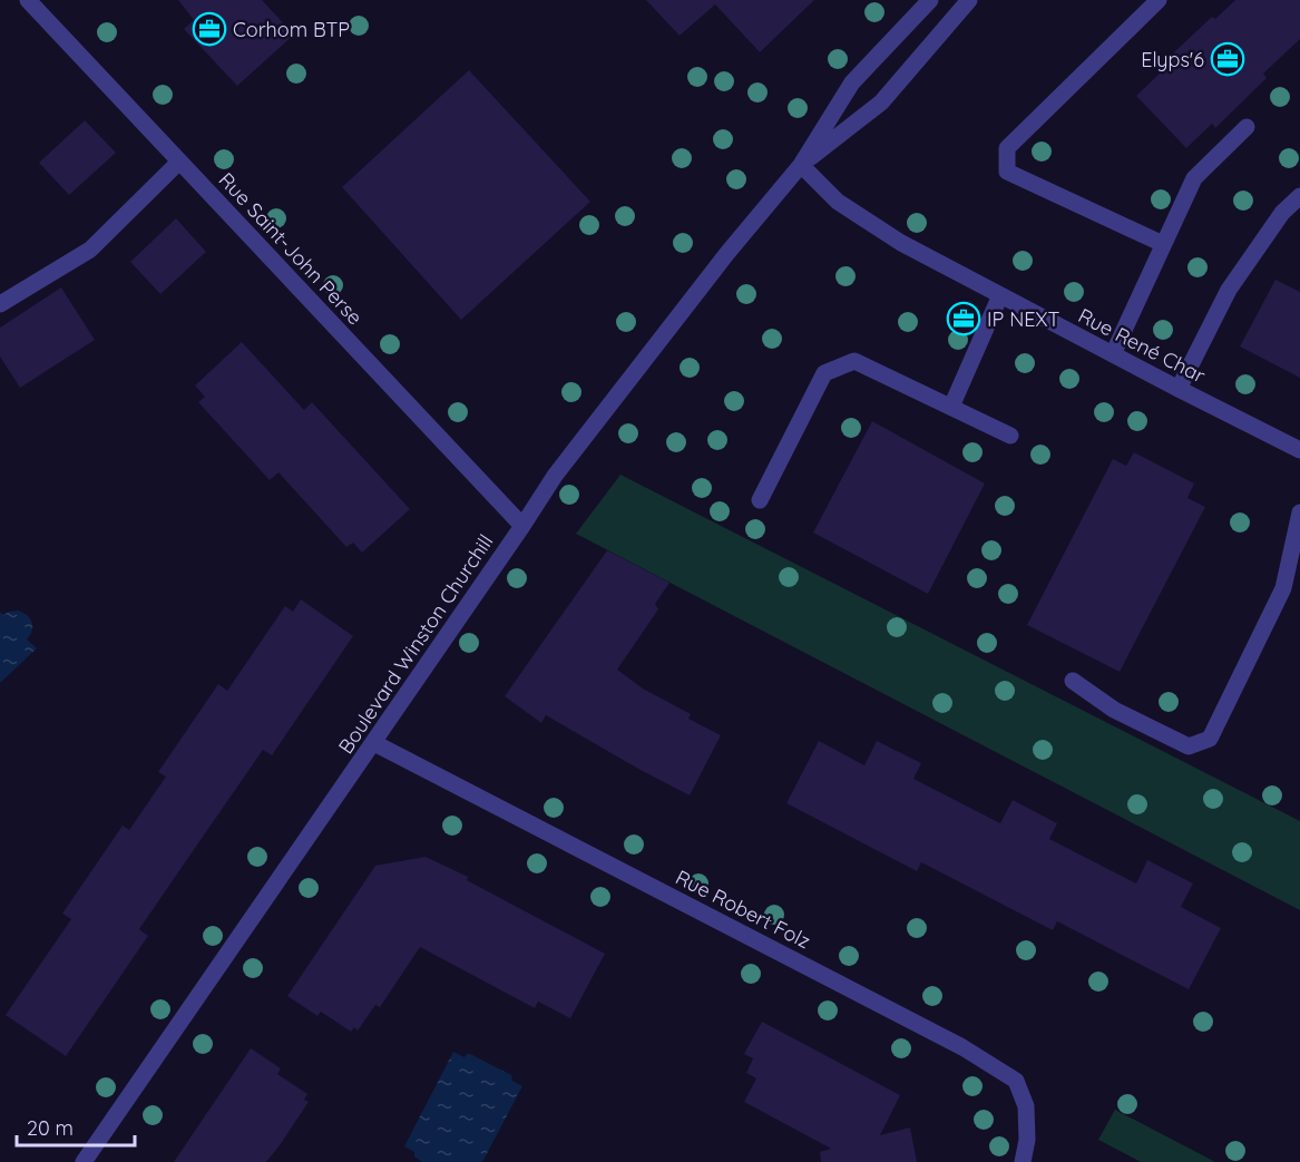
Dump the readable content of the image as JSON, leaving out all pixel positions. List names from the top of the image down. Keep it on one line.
{"streets":{"street":["Rue Saint-John Perse","Rue René Char","Boulevard Winston Churchill","Rue Robert Folz"]},"crossings":[["Rue Saint-John Perse","Boulevard Winston Churchill"],["Rue René Char","Boulevard Winston Churchill"],["Boulevard Winston Churchill","Rue Robert Folz"]],"places":{"office":["Corhom BTP","Elyps'6","IP NEXT"]},"scale_bar":"20 m"}
